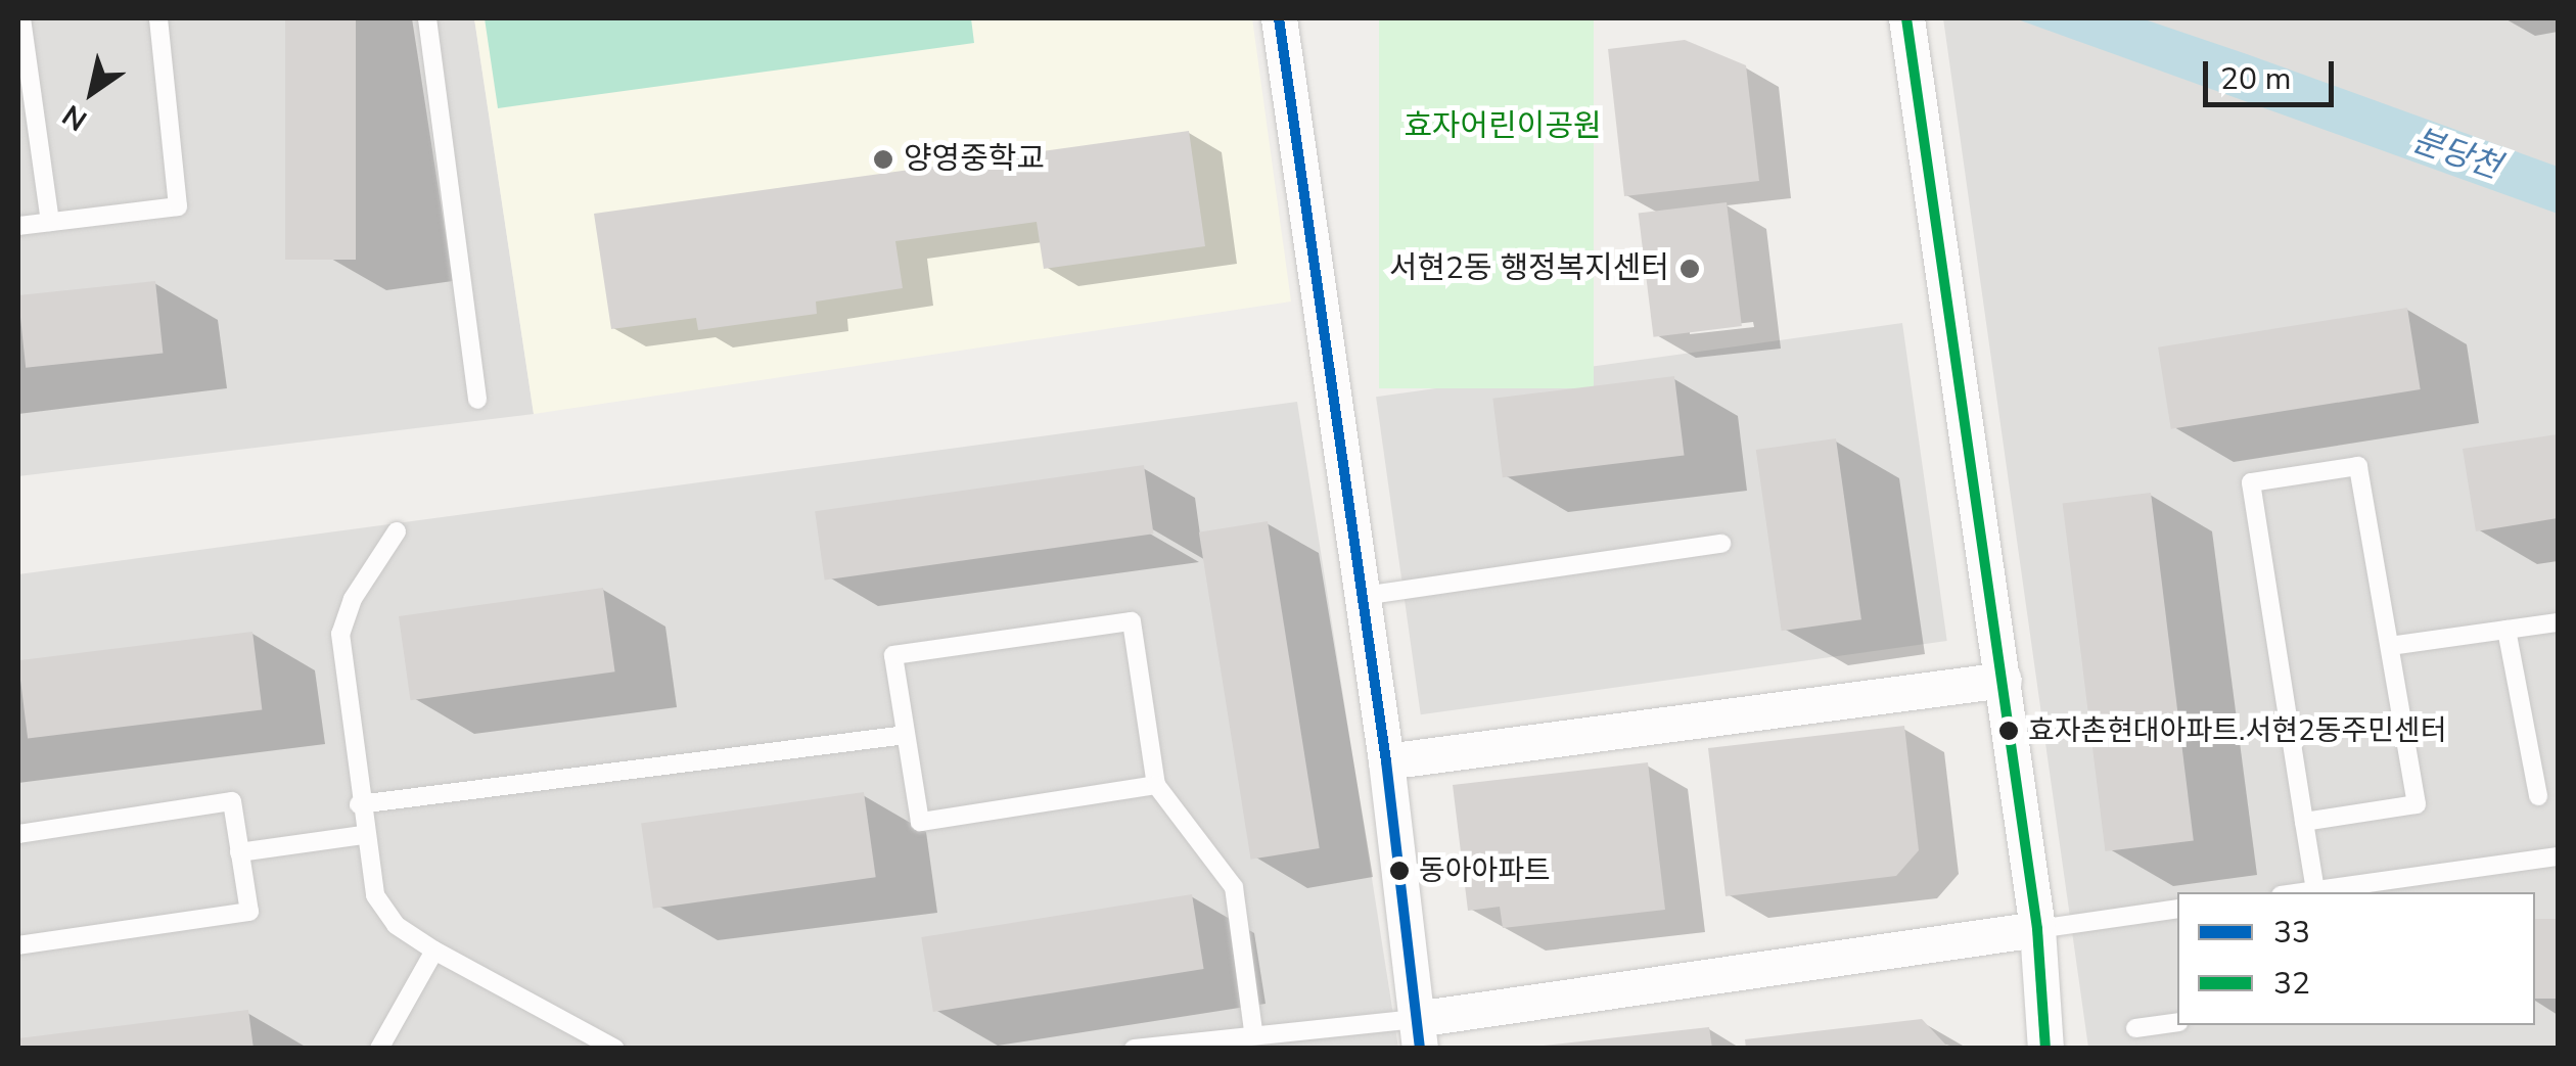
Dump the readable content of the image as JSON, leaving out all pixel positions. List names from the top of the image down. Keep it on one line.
{"water":["분당천"],"parks":["효자어린이공원"],"places":["양영중학교","서현2동 행정복지센터","효자촌현대아파트.서현2동주민센터","동아아파트"],"lines":["transit line 33","transit line 32"],"legend":["33","32"],"scale_bar":"20 m","north":"bottom left"}
